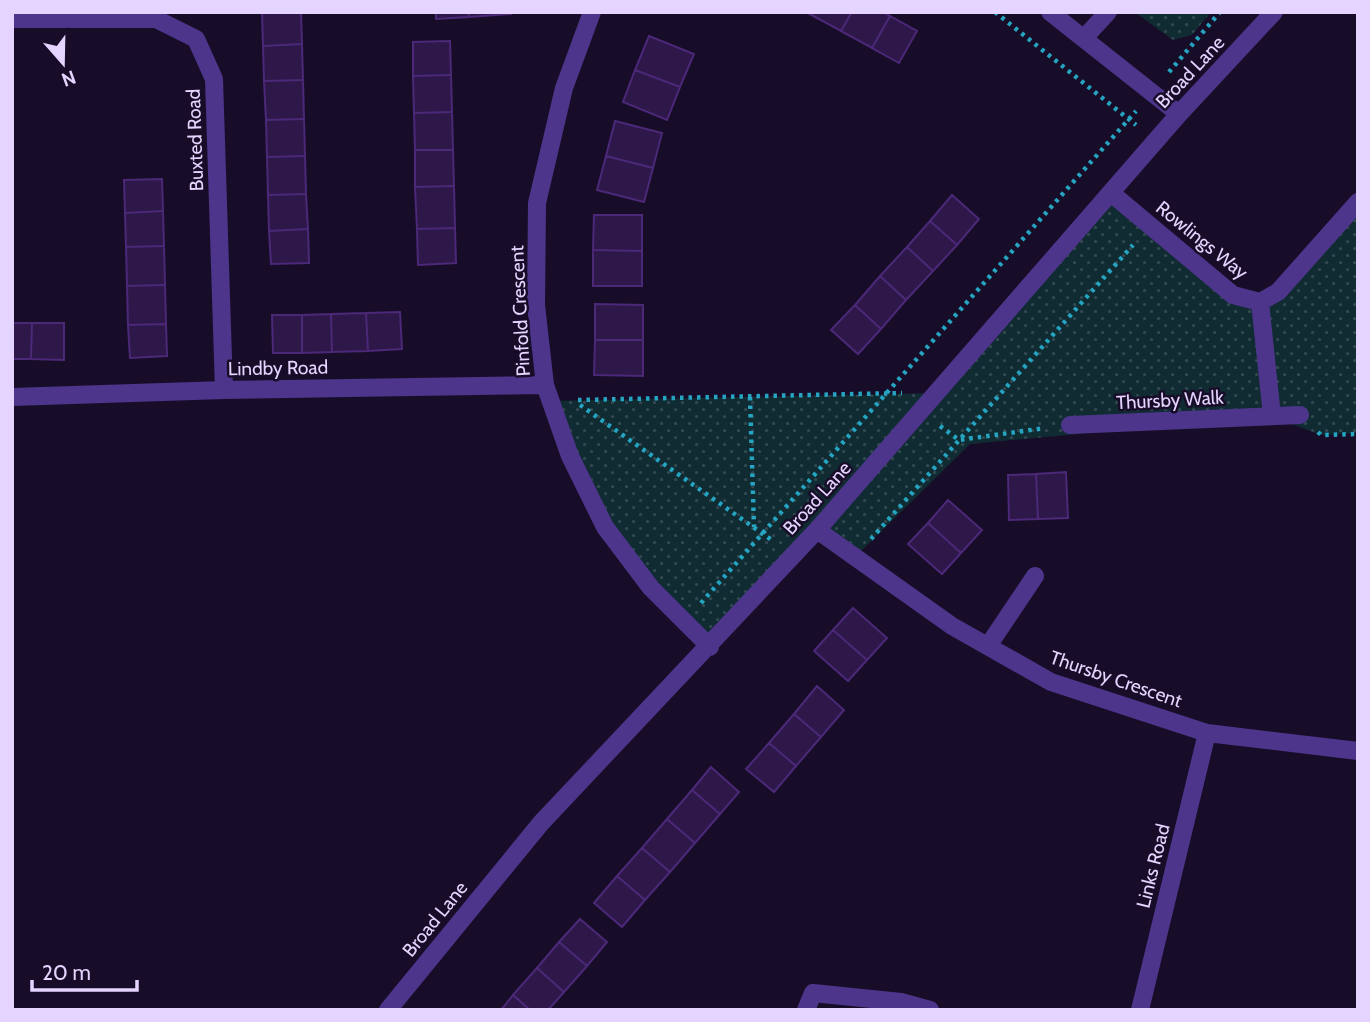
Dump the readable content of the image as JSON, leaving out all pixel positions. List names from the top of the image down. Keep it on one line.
{"streets":{"street":["Broad Lane","Buxted Road","Rowlings Way","Pinfold Crescent","Lindby Road","Thursby Walk","Thursby Crescent","Links Road"]},"crossings":[["Broad Lane","Rowlings Way"],["Broad Lane","Pinfold Crescent"],["Broad Lane","Thursby Crescent"],["Buxted Road","Lindby Road"],["Pinfold Crescent","Lindby Road"],["Thursby Crescent","Links Road"]],"scale_bar":"20 m","north":"bottom"}
